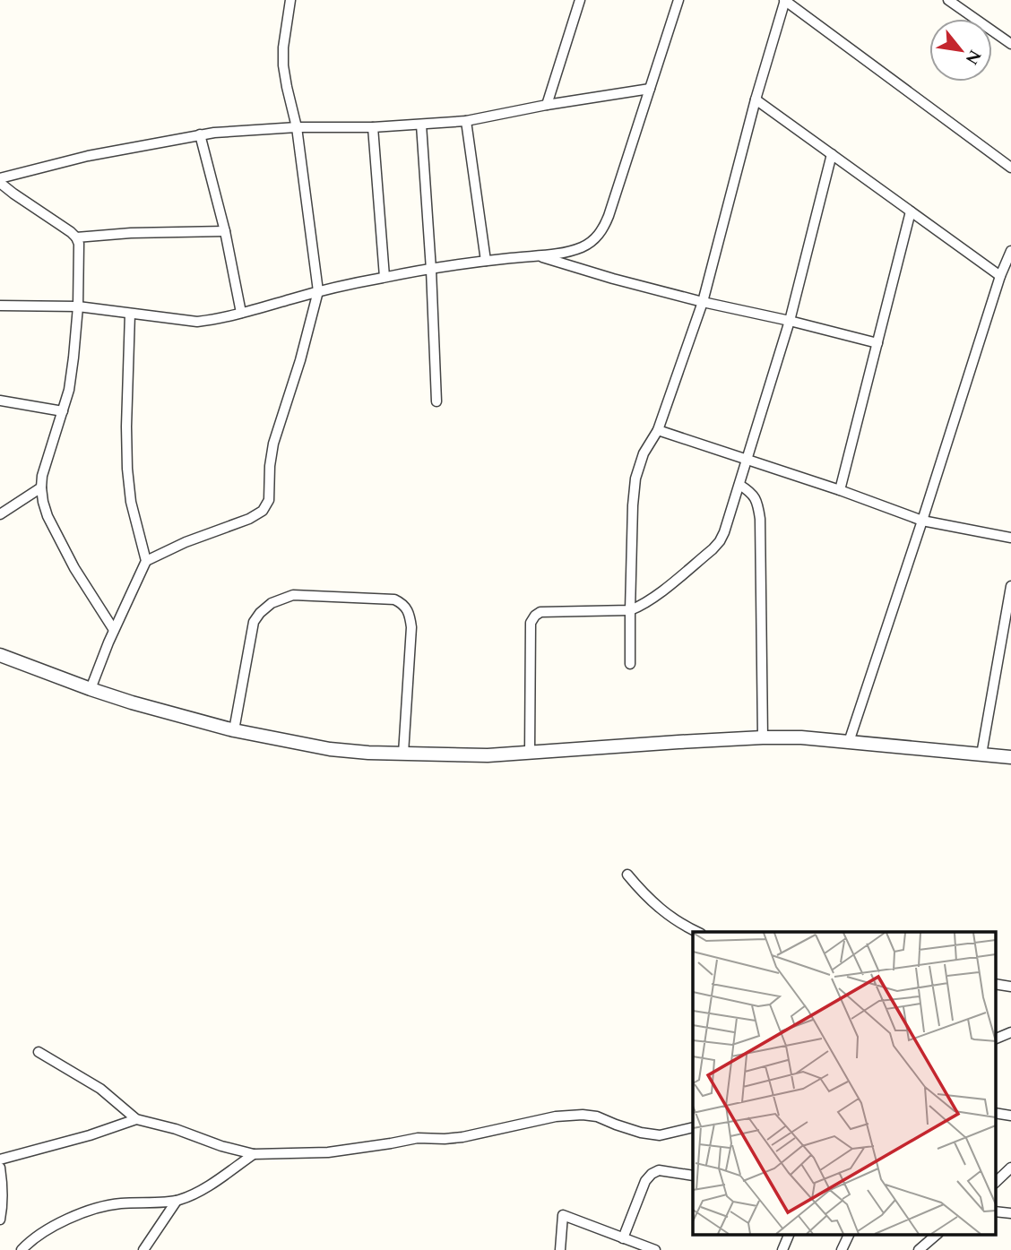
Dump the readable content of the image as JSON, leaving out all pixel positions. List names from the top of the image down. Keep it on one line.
{"north":"bottom right"}
